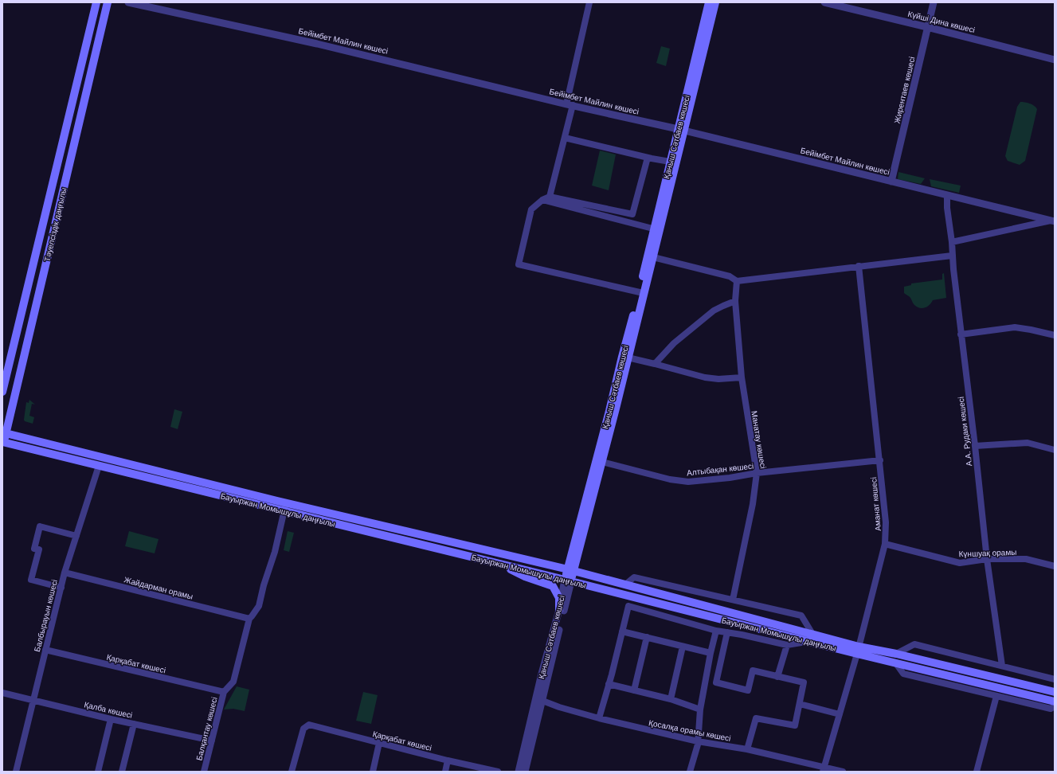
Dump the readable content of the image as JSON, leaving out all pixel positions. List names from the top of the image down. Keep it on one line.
{"streets":{"main road":["Қаныш Сәтбаев көшесі","Тәуелсіздік даңғылы","Бауыржан Момышұлы даңғылы"],"street":["Күйші Дина көшесі","Бейімбет Майлин көшесі","Жирентаев көшесі","А.А. Рудаки көшесі","Манатау көшесі","Алтыбақан көшесі","Аманат көшесі","Күншуақ орамы","Жайдарман орамы","Балбырауын көшесі","Қарқабат көшесі","Қалба көшесі","Балқантау көшесі","Қосалқа орамы көшесі"]},"crossings":[["Күйші Дина көшесі","Жирентаев көшесі"],["Бейімбет Майлин көшесі","Жирентаев көшесі"],["Бейімбет Майлин көшесі","Қаныш Сәтбаев көшесі"],["Бейімбет Майлин көшесі","А.А. Рудаки көшесі"],["Қаныш Сәтбаев көшесі","Алтыбақан көшесі"],["Қаныш Сәтбаев көшесі","Бауыржан Момышұлы даңғылы"],["Қаныш Сәтбаев көшесі","Қосалқа орамы көшесі"],["Тәуелсіздік даңғылы","Бауыржан Момышұлы даңғылы"],["А.А. Рудаки көшесі","Күншуақ орамы"],["Манатау көшесі","Алтыбақан көшесі"],["Алтыбақан көшесі","Аманат көшесі"],["Аманат көшесі","Бауыржан Момышұлы даңғылы"],["Аманат көшесі","Күншуақ орамы"],["Аманат көшесі","Қосалқа орамы көшесі"],["Бауыржан Момышұлы даңғылы","Балбырауын көшесі"],["Жайдарман орамы","Балбырауын көшесі"],["Жайдарман орамы","Балқантау көшесі"],["Балбырауын көшесі","Қарқабат көшесі"],["Балбырауын көшесі","Қалба көшесі"],["Қарқабат көшесі","Балқантау көшесі"],["Қалба көшесі","Балқантау көшесі"]]}
